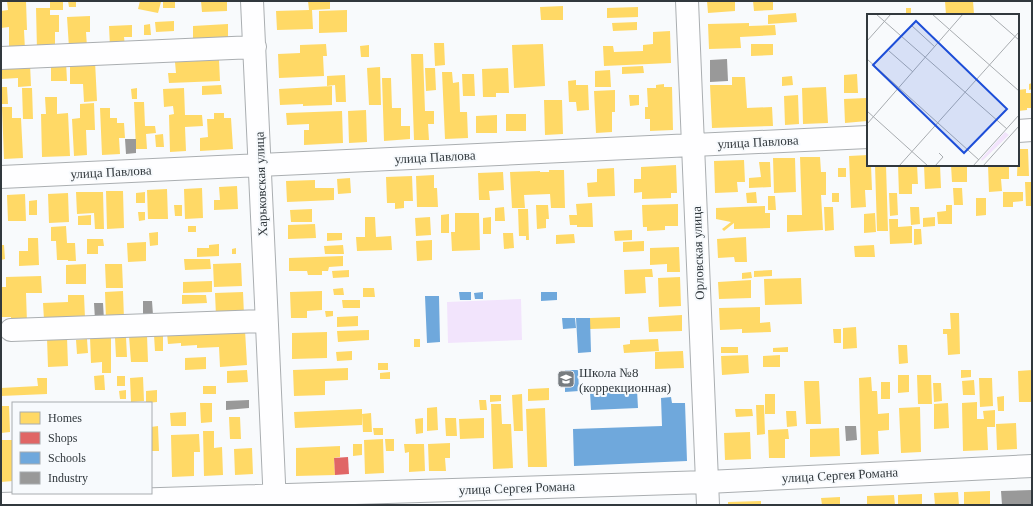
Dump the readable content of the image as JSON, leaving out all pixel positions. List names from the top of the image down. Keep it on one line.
{"streets":{"street":["улица Павлова","Харьковская улица","Орловская улица","улица Сергея Романа"]},"crossings":[["улица Павлова","Харьковская улица"],["улица Павлова","Орловская улица"],["Харьковская улица","улица Сергея Романа"],["Орловская улица","улица Сергея Романа"]],"places":{"school or university":["Школа №8 (коррекционная)"]},"legend":["Homes","Shops","Schools","Industry"]}
